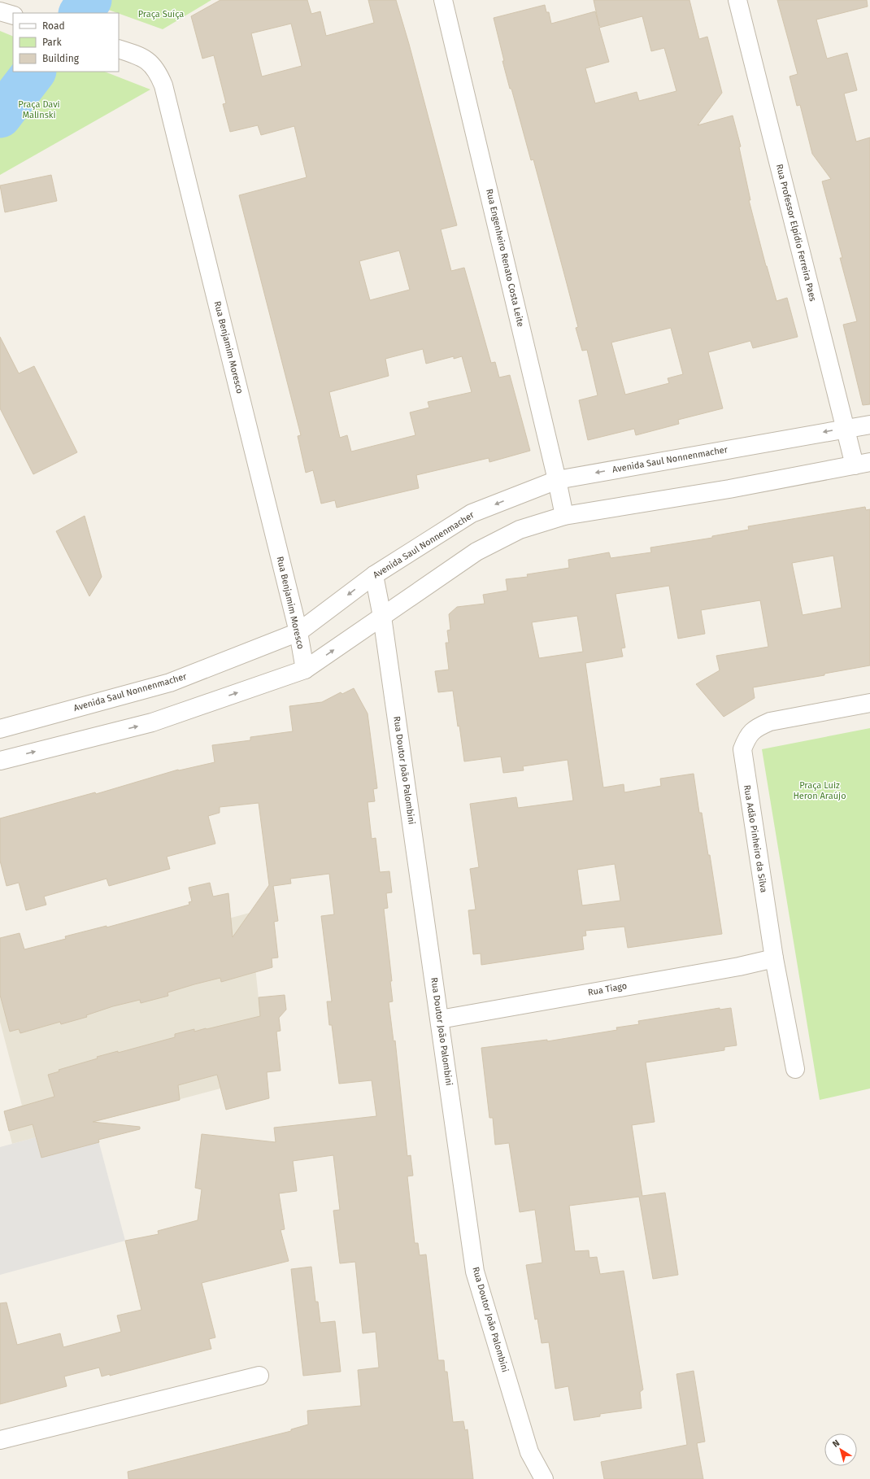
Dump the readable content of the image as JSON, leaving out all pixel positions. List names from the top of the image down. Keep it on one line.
{"streets":{"street":["Rua Professor Elpídio Ferreira Paes","Rua Engenheiro Renato Costa Leite","Rua Benjamim Moresco","Avenida Saul Nonnenmacher","Rua Doutor João Palombini","Rua Adão Pinheiro da Silva","Rua Tiago"]},"crossings":[["Rua Professor Elpídio Ferreira Paes","Avenida Saul Nonnenmacher"],["Rua Engenheiro Renato Costa Leite","Avenida Saul Nonnenmacher"],["Rua Benjamim Moresco","Avenida Saul Nonnenmacher"],["Avenida Saul Nonnenmacher","Rua Doutor João Palombini"],["Rua Doutor João Palombini","Rua Tiago"],["Rua Adão Pinheiro da Silva","Rua Tiago"]],"parks":["Praça Suíça","Praça Davi Malinski","Praça Luiz Heron Araújo"],"legend":["Road","Park","Building"],"north":"top left"}
